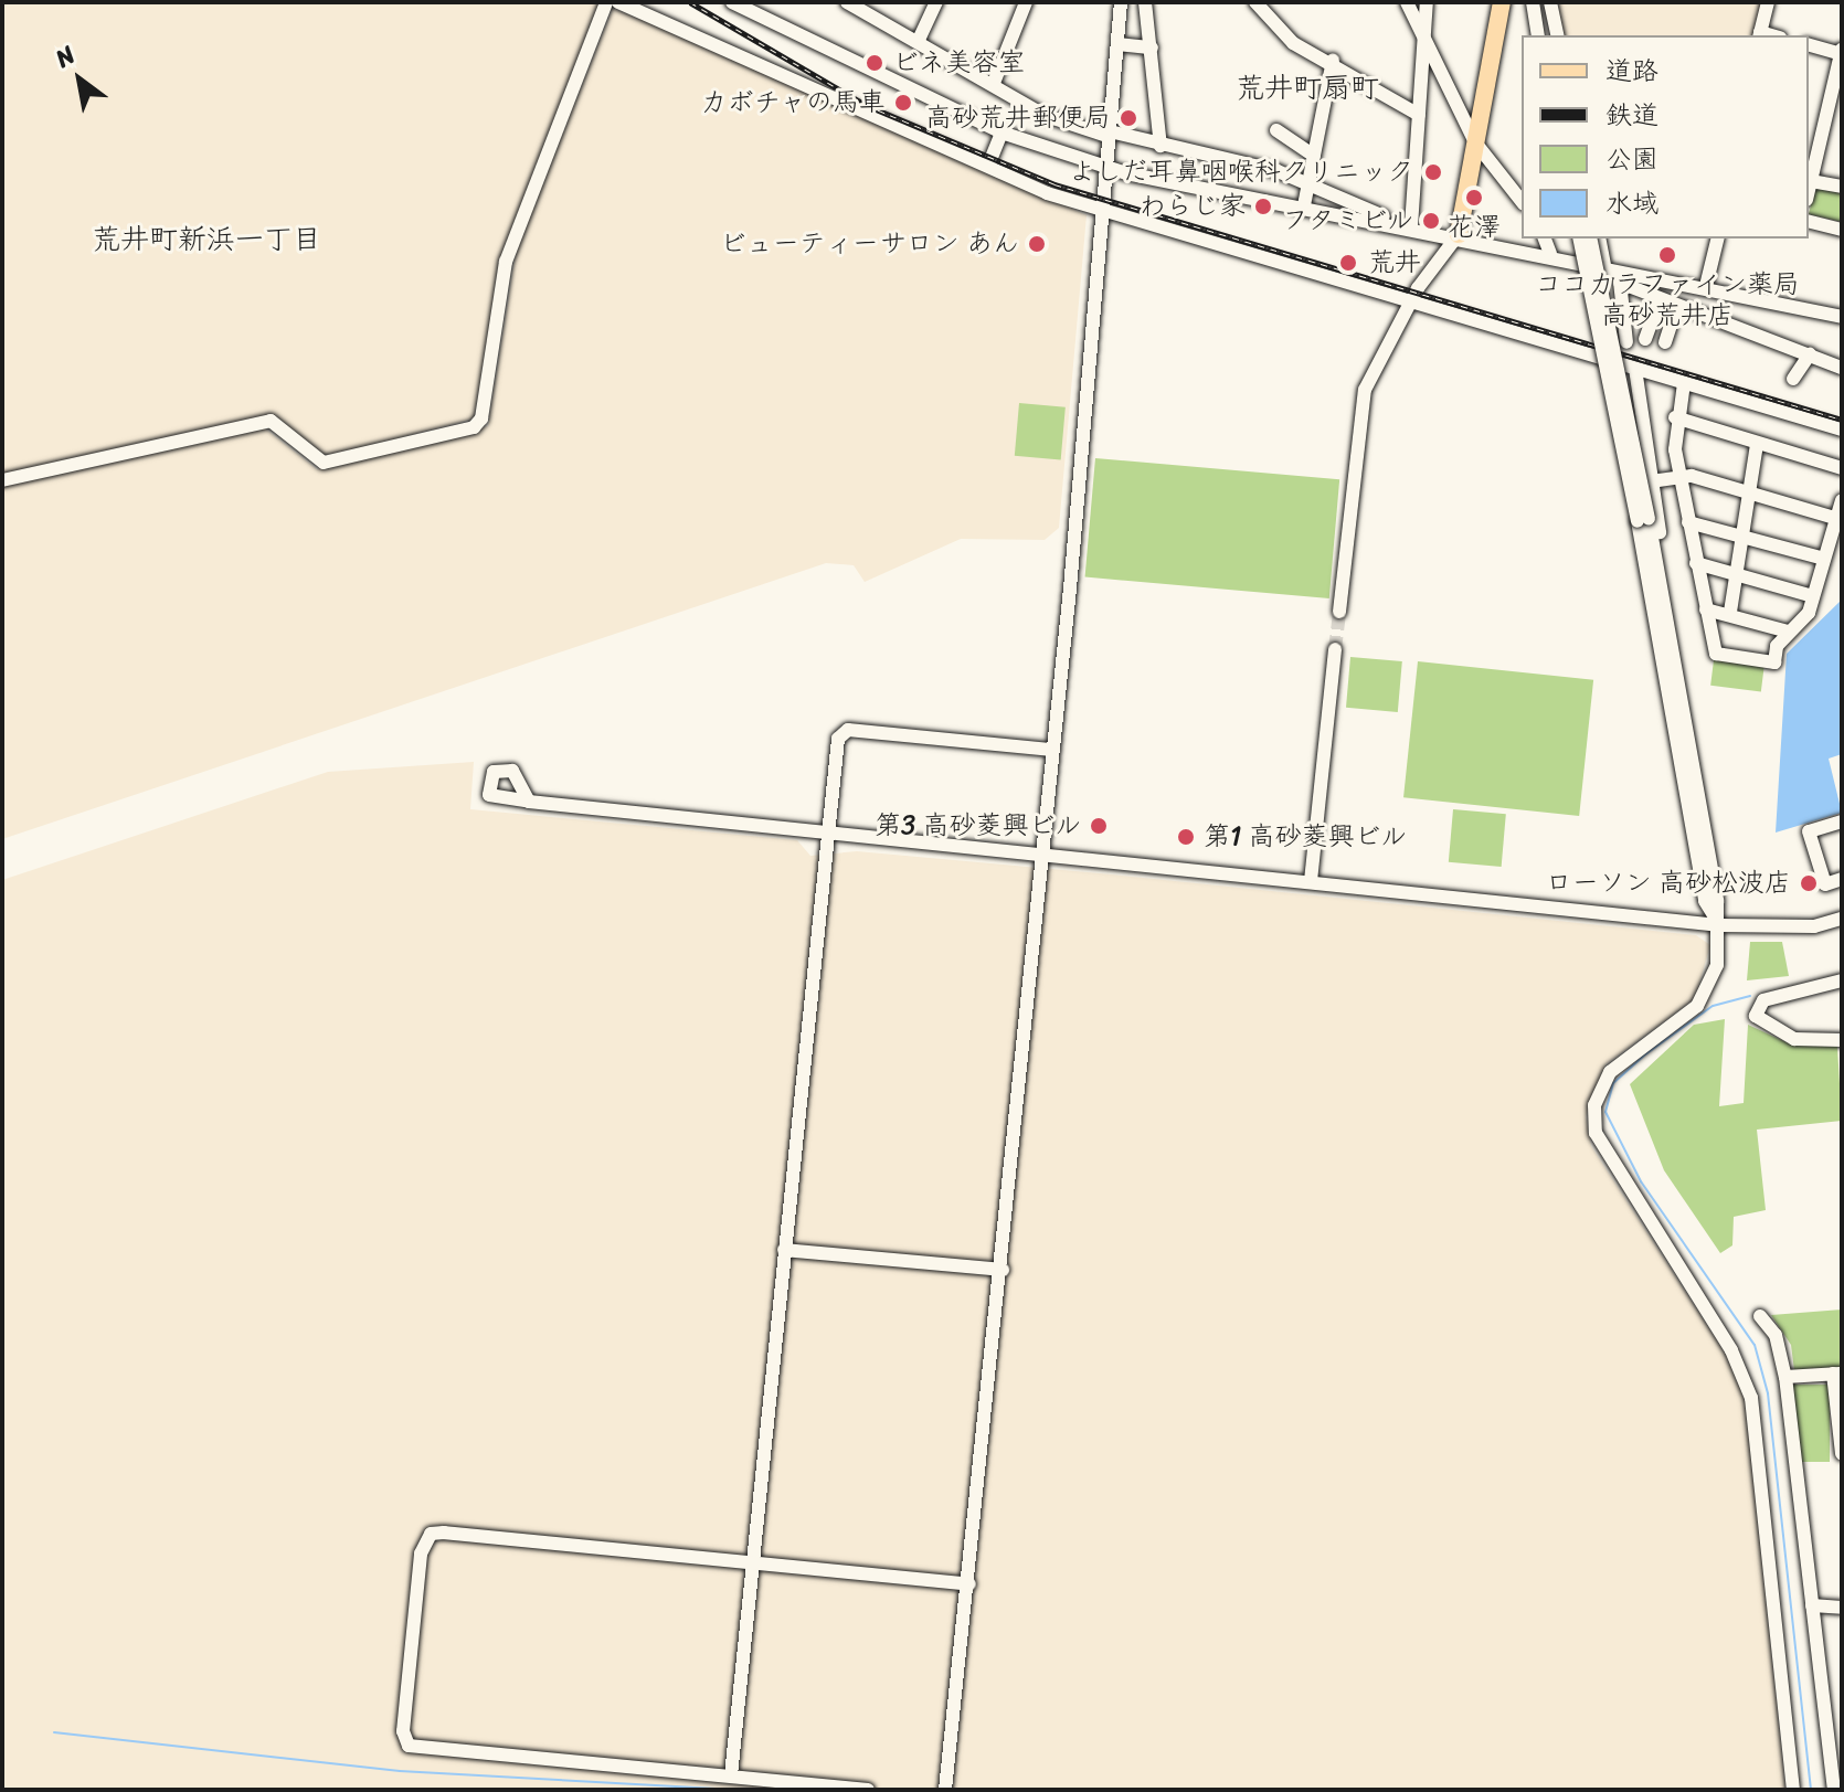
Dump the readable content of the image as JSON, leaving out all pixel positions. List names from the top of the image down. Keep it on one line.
{"districts":["荒井町扇町","荒井町新浜一丁目"],"places":["ビネ美容室","カボチャの馬車","高砂荒井郵便局","よしだ耳鼻咽喉科クリニック","花澤","わらじ家","フタミビル","ビューティーサロン あん","ココカラファイン薬局 高砂荒井店","荒井","第3 高砂菱興ビル","第1 高砂菱興ビル","ローソン 高砂松波店"],"legend":["道路","鉄道","公園","水域"],"north":"top left"}
